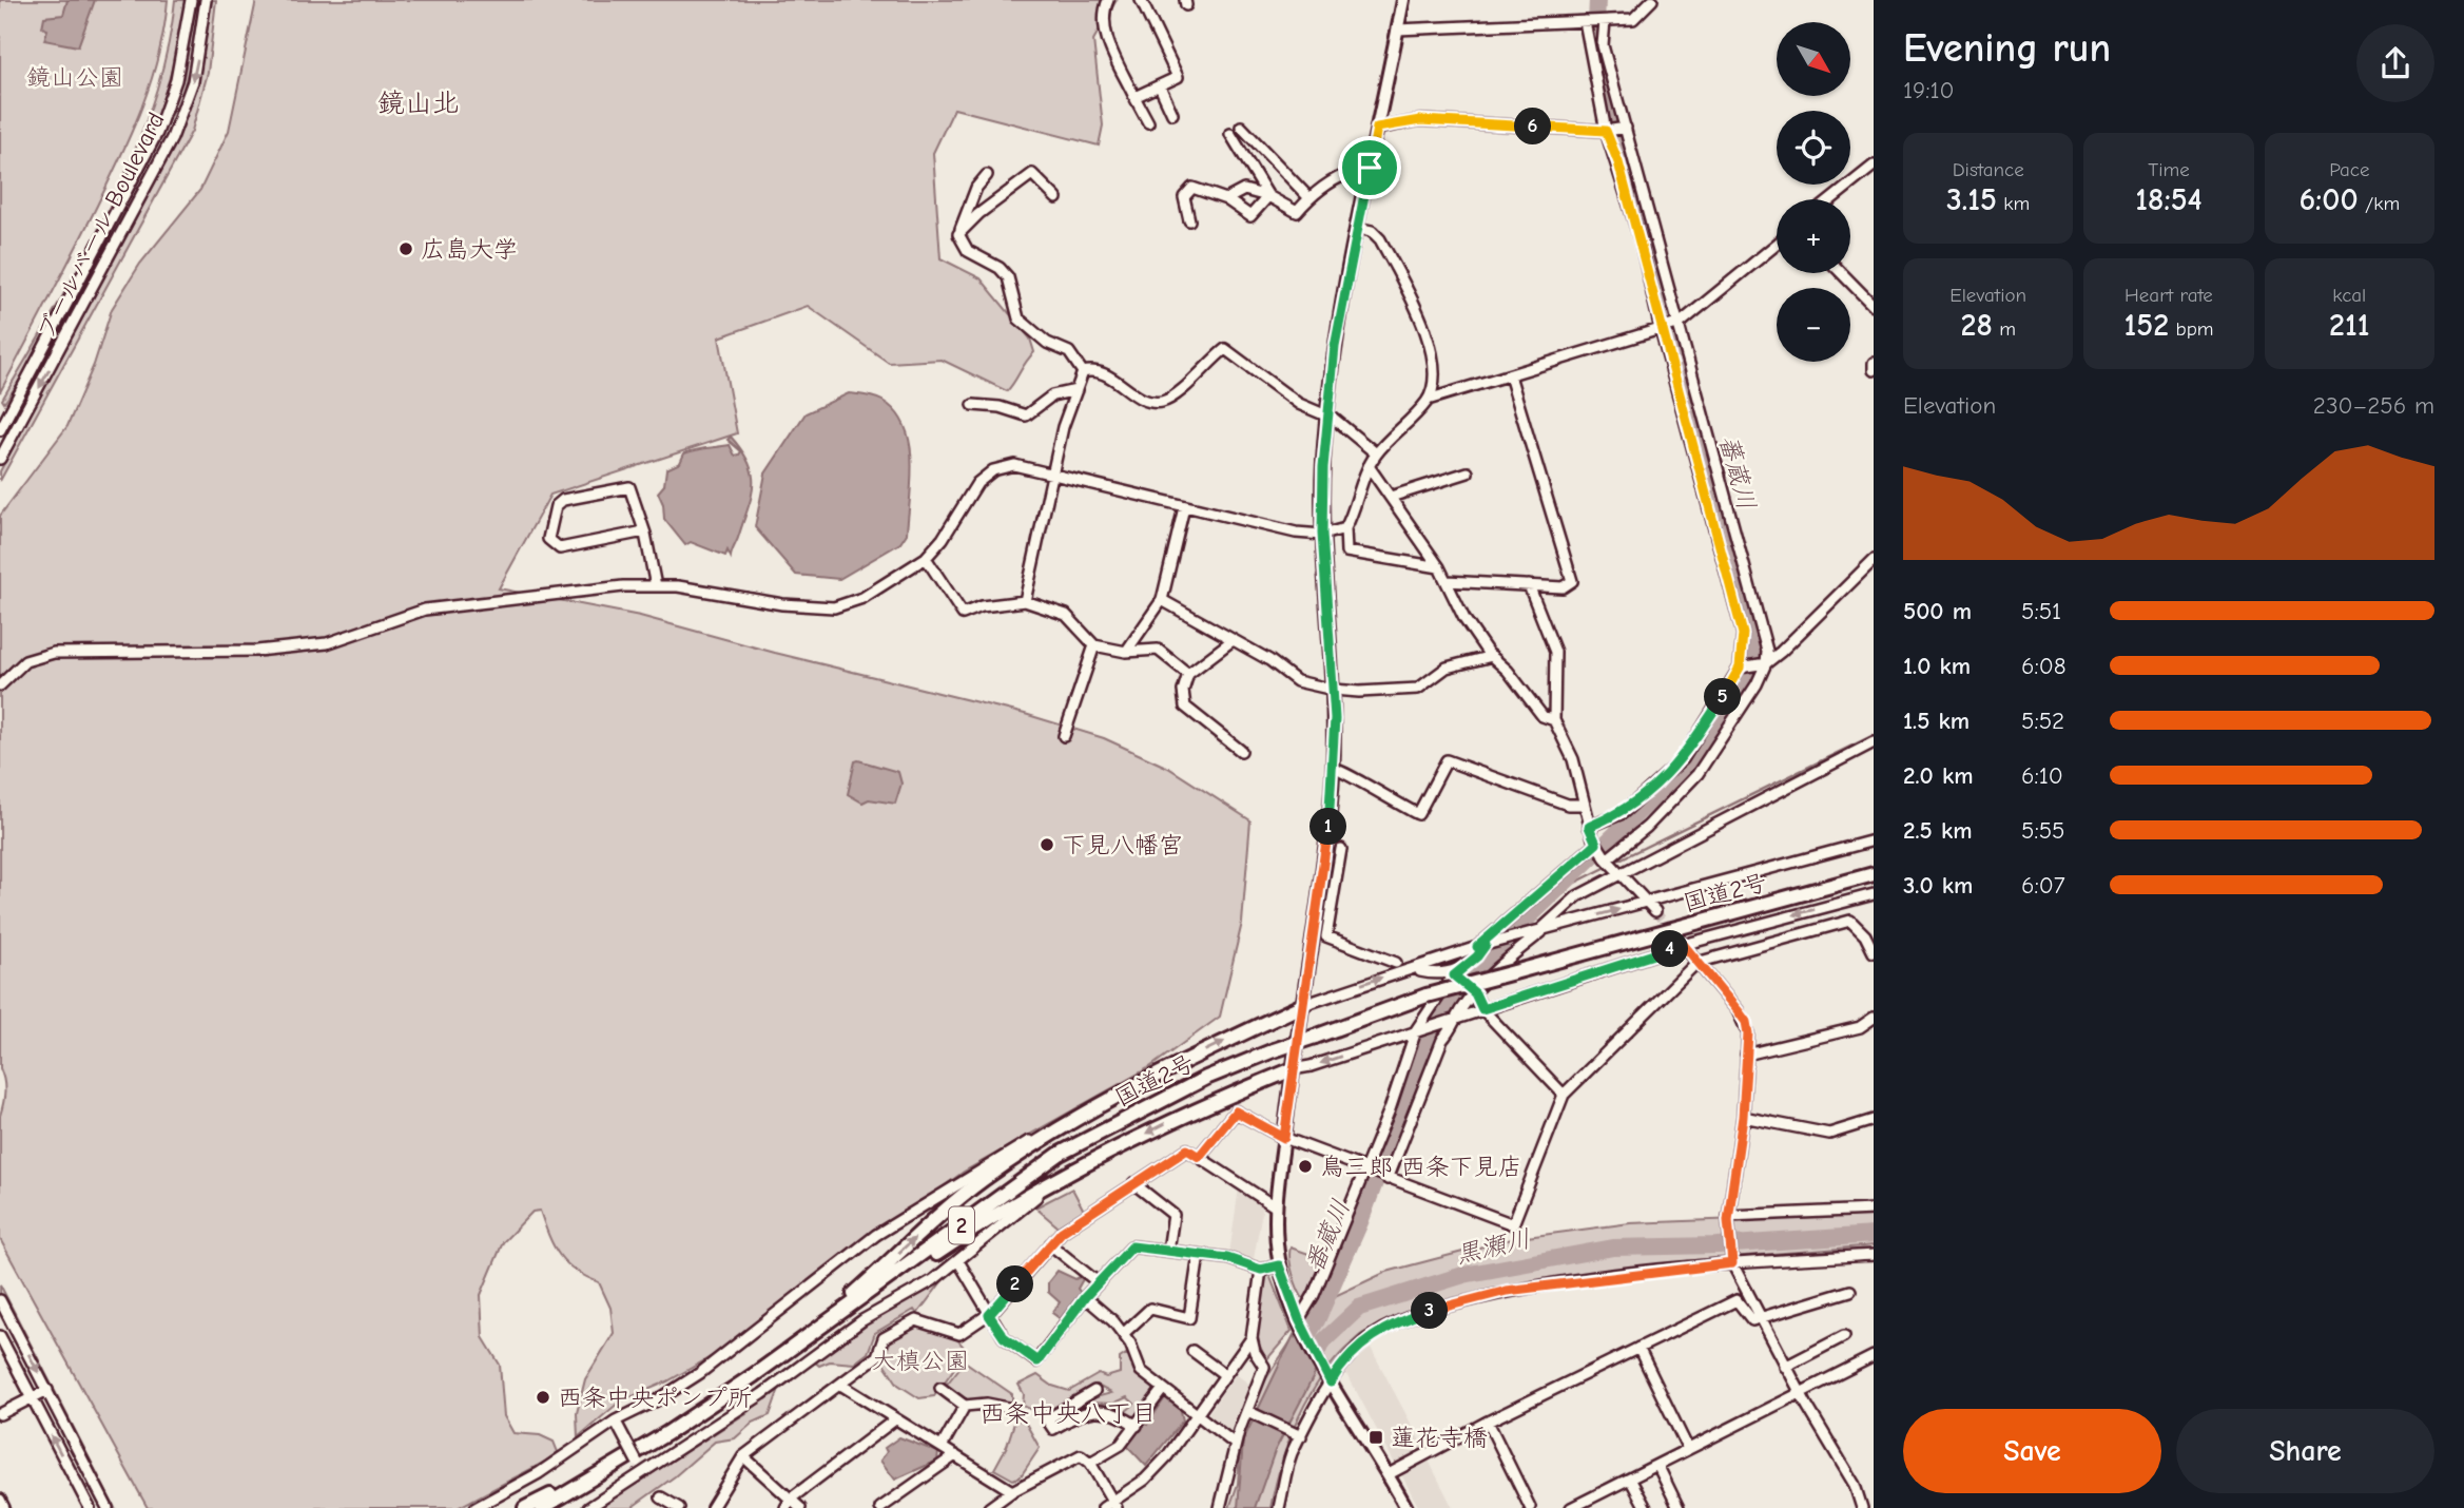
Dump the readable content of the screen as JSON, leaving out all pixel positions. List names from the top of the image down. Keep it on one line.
{"streets":{"highway":["国道2号","2"],"street":["ブールバール Boulevard"]},"districts":["鏡山北","西条中央八丁目"],"water":["蕃蔵川","番蔵川","黒瀬川"],"parks":["鏡山公園","大槙公園"],"places":{"other":["広島大学","下見八幡宮","鳥三郎 西条下見店","西条中央ポンプ所"],"transit":["蓮花寺橋"]},"north":"bottom right","page":{"heading":["Evening run","19:10"],"map_buttons":["+","−"],"pins":["6","5","1","4","2","3"],"stats":[["Distance","3.15 km"],["Time","18:54"],["Pace","6:00 /km"],["Elevation","28 m"],["Heart rate","152 bpm"],["kcal","211"]],"chart":["Elevation","230–256 m"],"list":[{"name":"500 m","note":"5:51"},{"name":"1.0 km","note":"6:08"},{"name":"1.5 km","note":"5:52"},{"name":"2.0 km","note":"6:10"},{"name":"2.5 km","note":"5:55"},{"name":"3.0 km","note":"6:07"}],"buttons":["Save","Share"]}}
